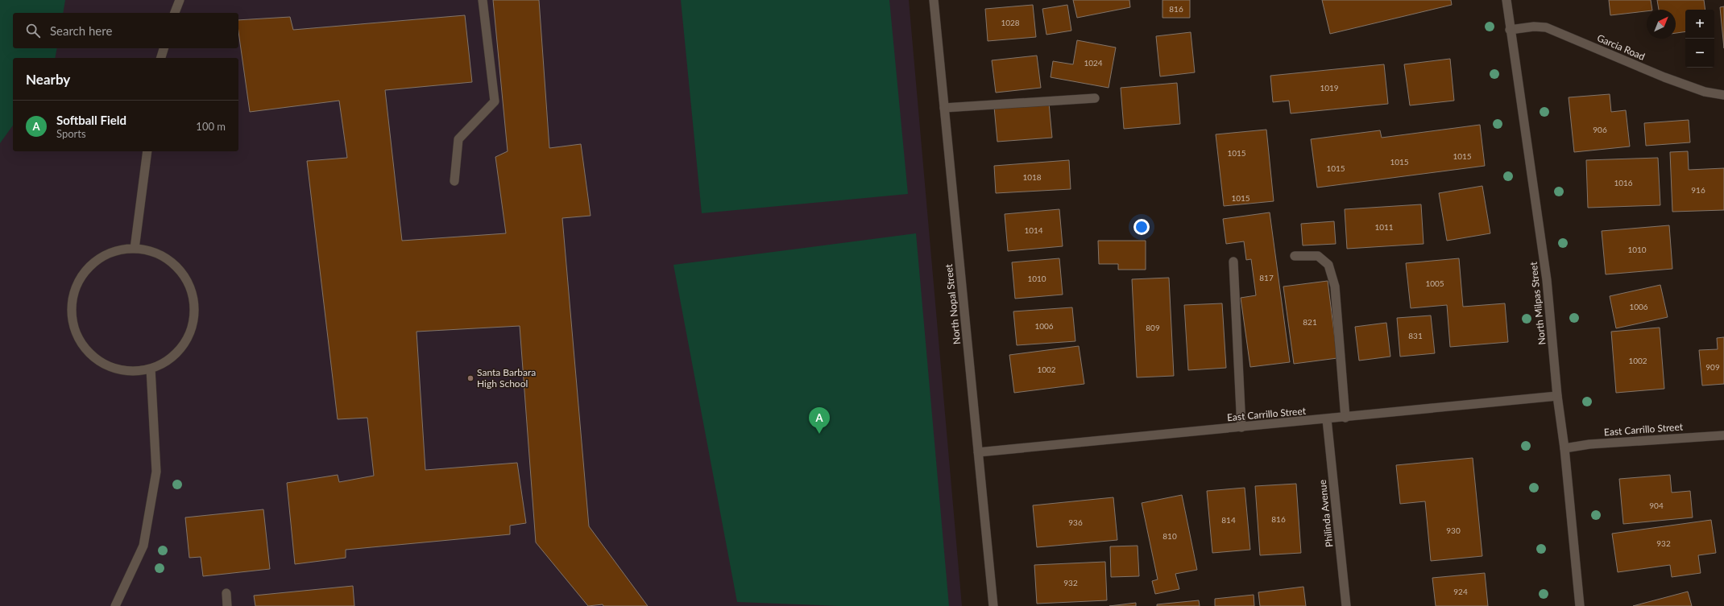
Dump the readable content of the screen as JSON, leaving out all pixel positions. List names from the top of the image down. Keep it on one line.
{"streets":{"street":["Garcia Road","North Milpas Street","North Nopal Street","East Carrillo Street","Philinda Avenue"]},"crossings":[["Garcia Road","North Milpas Street"],["North Milpas Street","East Carrillo Street"],["North Nopal Street","East Carrillo Street"],["East Carrillo Street","Philinda Avenue"]],"places":["Santa Barbara High School"],"house_numbers":["816","1028","1024","1019","906","1015","1015","1015","1015","1018","1016","916","1015","1011","1014","1010","817","1010","1005","1006","821","1006","809","831","1002","909","1002","904","816","814","936","930","810","932","932","924"],"north":"top right","page":{"map_buttons":["+","−"],"search":"Search here","heading":"Nearby","list":[{"mark":"A","name":"Softball Field","note":"Sports","value":"100 m"}],"pins":"A"}}
